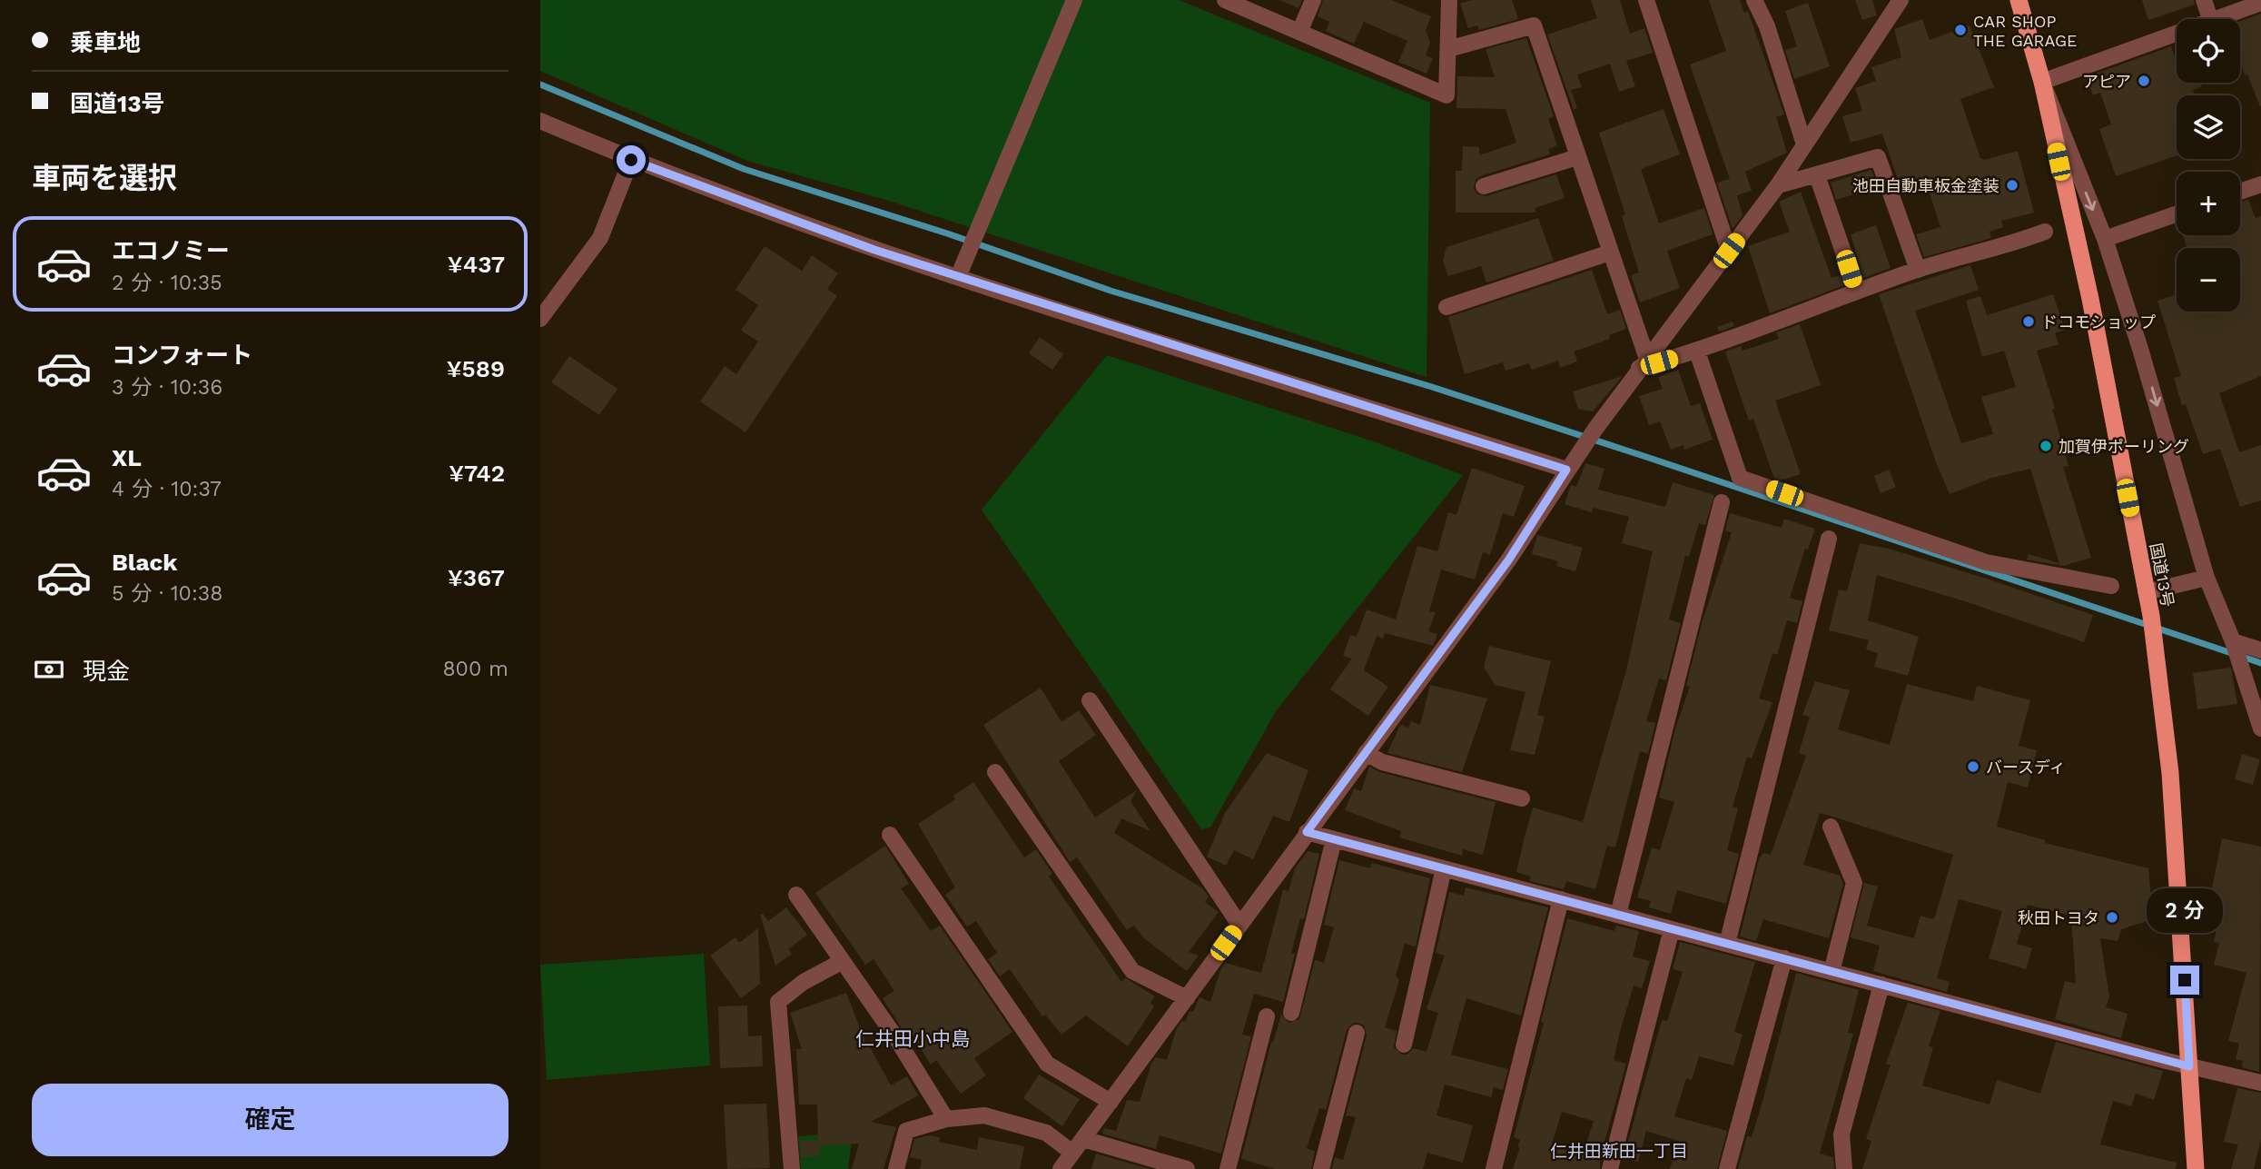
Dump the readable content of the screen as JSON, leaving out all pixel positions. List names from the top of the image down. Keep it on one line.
{"streets":{"highway":["国道13号"]},"districts":["仁井田小中島","仁井田新田一丁目"],"places":["CAR SHOP THE GARAGE","アピア","池田自動車板金塗装","ドコモショップ","加賀伊ポーリング","バースディ","秋田トヨタ"],"page":{"banner":["乗車地","国道13号"],"map_buttons":["+","−"],"heading":"車両を選択","list":[{"name":"エコノミー","note":"2 分 · 10:35","value":"¥437"},{"name":"コンフォート","note":"3 分 · 10:36","value":"¥589"},{"name":"XL","note":"4 分 · 10:37","value":"¥742"},{"name":"Black","note":"5 分 · 10:38","value":"¥367"}],"pay":["現金","800 m"],"bubble":"2 分","buttons":"確定"}}
